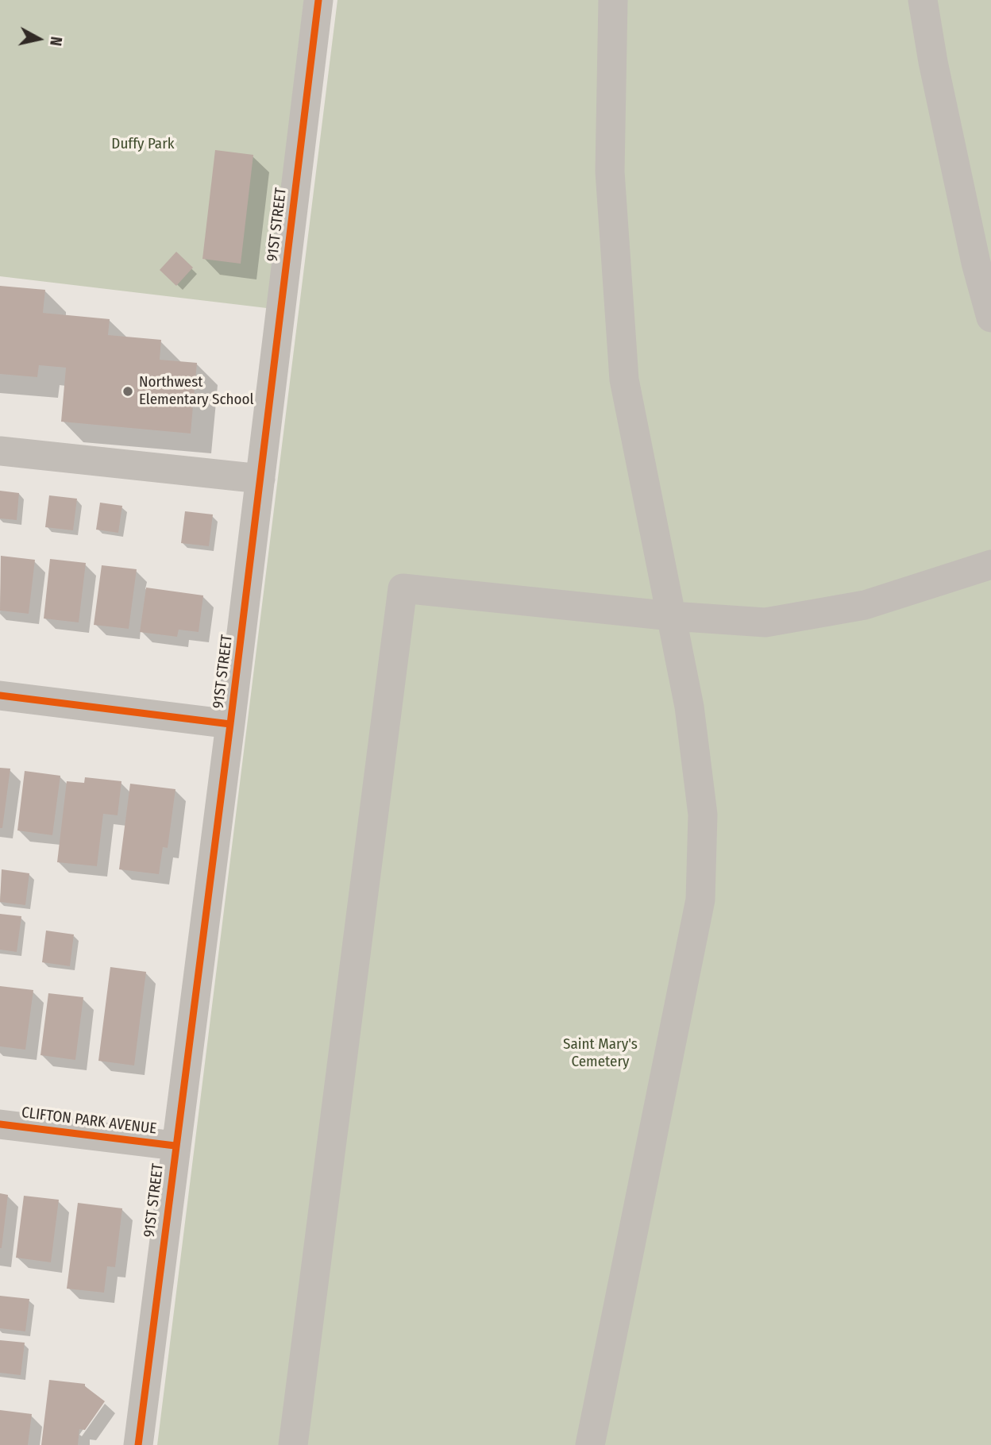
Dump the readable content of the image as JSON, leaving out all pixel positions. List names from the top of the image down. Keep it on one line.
{"streets":{"street":["91ST STREET","CLIFTON PARK AVENUE"]},"crossings":[["91ST STREET","CLIFTON PARK AVENUE"]],"parks":["Duffy Park","Saint Mary's Cemetery"],"places":["Northwest Elementary School"],"north":"right"}
